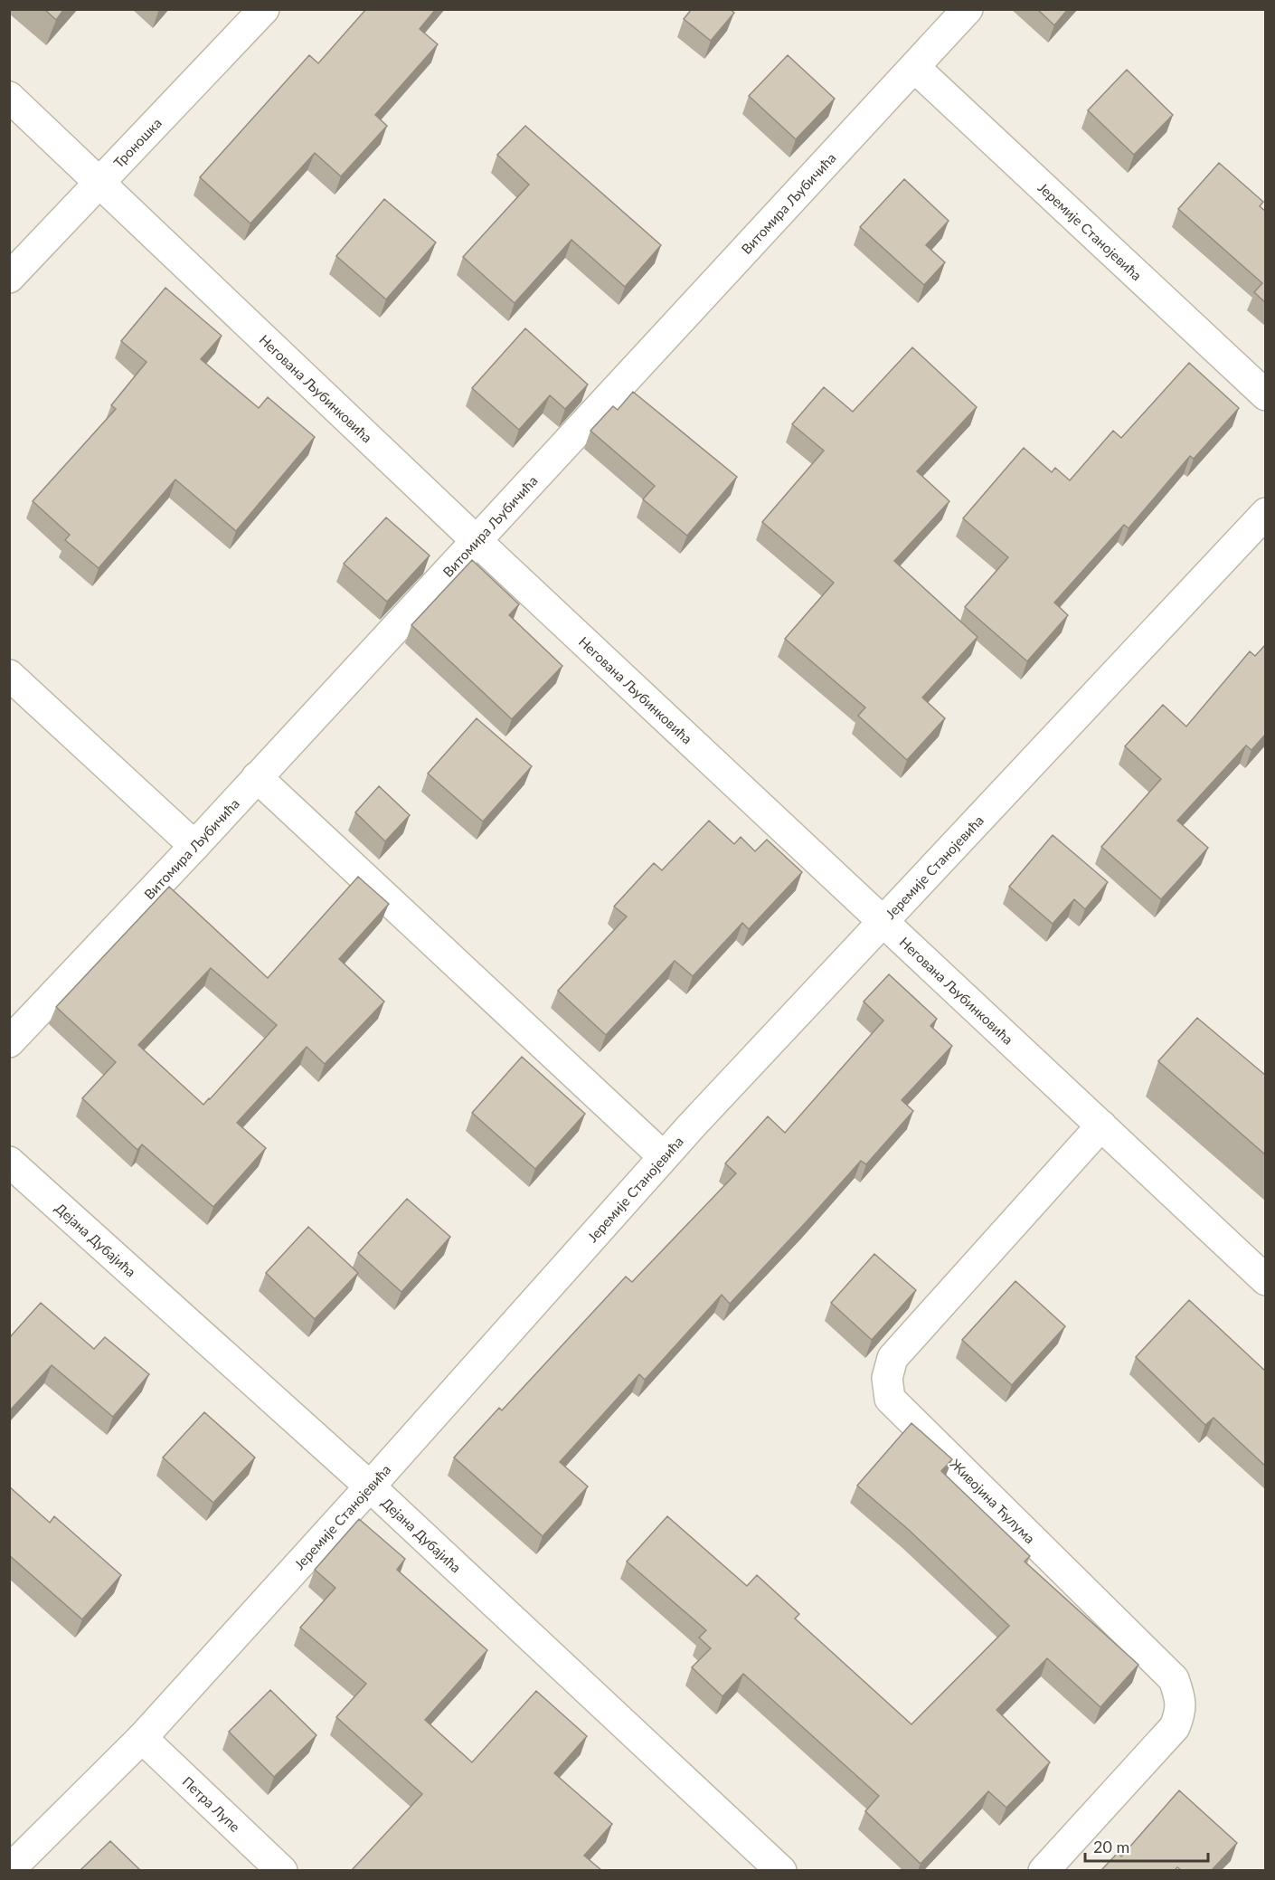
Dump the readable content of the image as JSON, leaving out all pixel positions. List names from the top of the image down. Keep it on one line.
{"streets":{"street":["Троношка","Витомира Љубичића","Јеремије Станојевића","Негована Љубинковића","Дејана Дубајића","Живојина Ћулума","Петра Лупе"]},"crossings":[["Троношка","Негована Љубинковића"],["Витомира Љубичића","Јеремије Станојевића"],["Витомира Љубичића","Негована Љубинковића"],["Јеремије Станојевића","Негована Љубинковића"],["Јеремије Станојевића","Дејана Дубајића"],["Јеремије Станојевића","Петра Лупе"],["Негована Љубинковића","Живојина Ћулума"]],"scale_bar":"20 m"}
